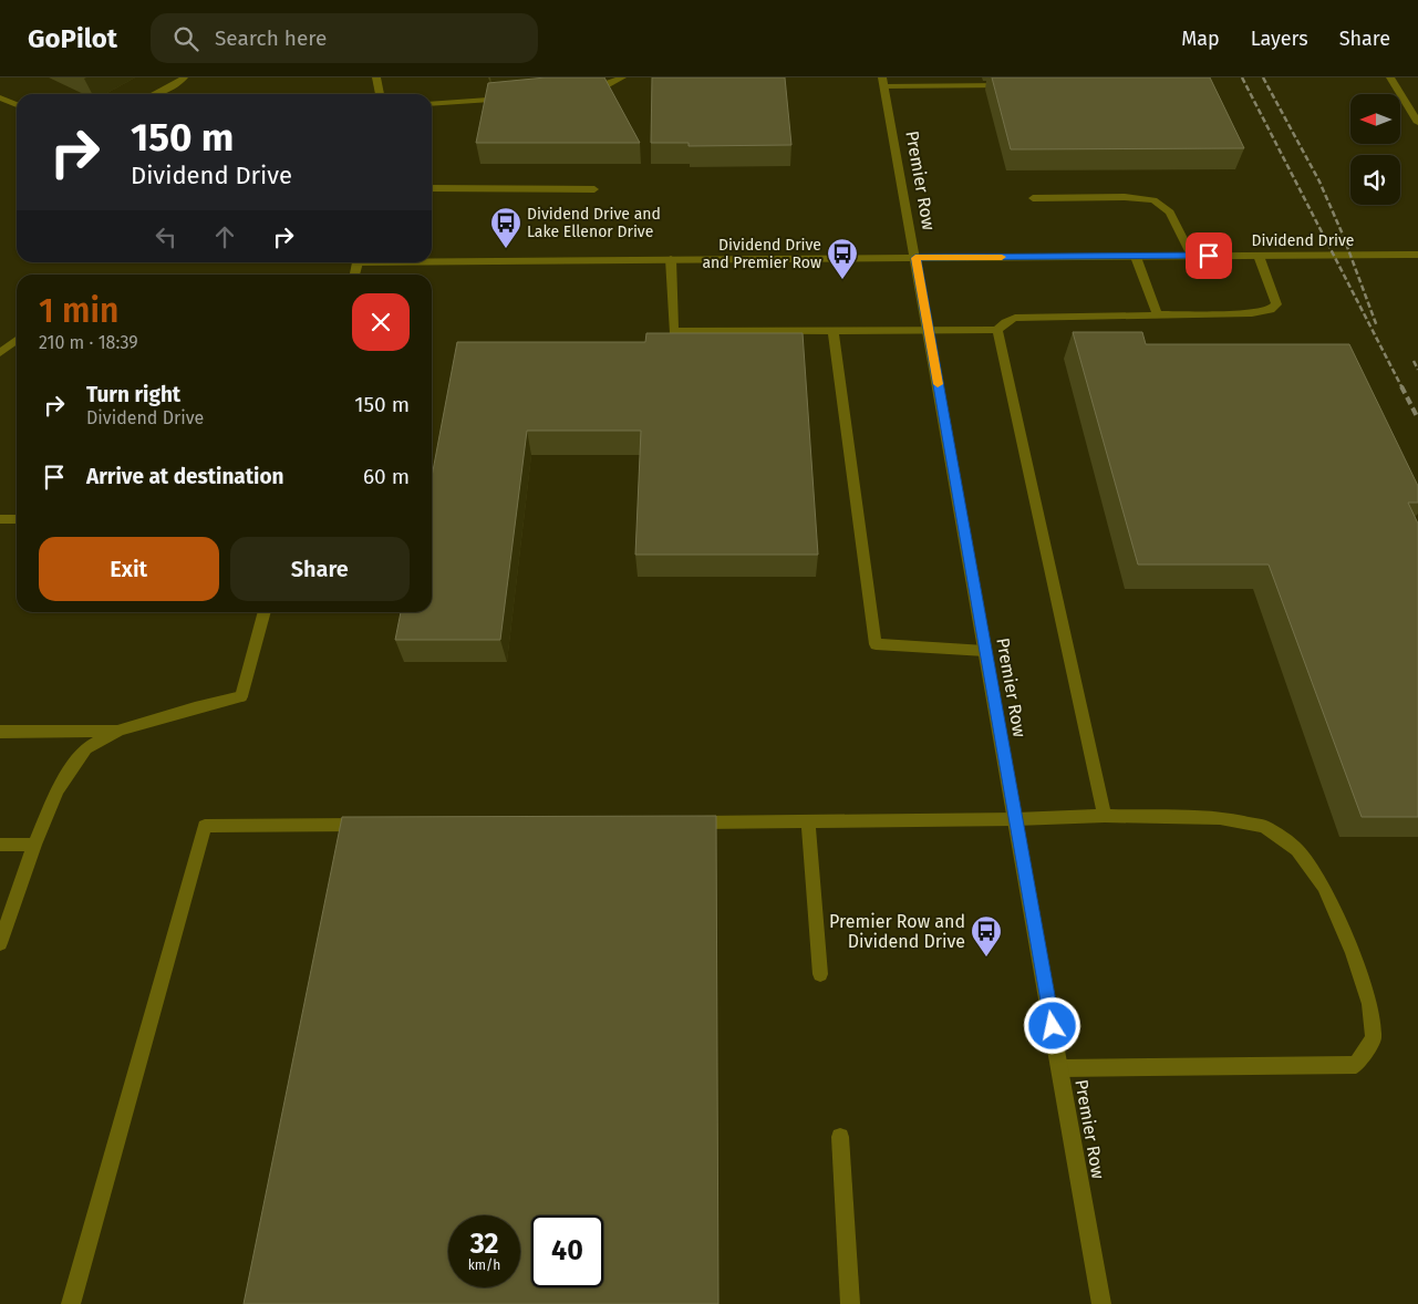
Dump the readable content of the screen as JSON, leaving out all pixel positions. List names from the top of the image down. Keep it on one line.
{"streets":{"street":["Premier Row","Dividend Drive"]},"crossings":[["Premier Row","Dividend Drive"]],"places":{"bus stop":["Dividend Drive and Lake Ellenor Drive","Dividend Drive and Premier Row","Premier Row and Dividend Drive"]},"north":"left","page":{"header":"GoPilot","search":"Search here","nav":["Map","Layers","Share"],"turn":["150 m","Dividend Drive"],"heading":["1 min","210 m · 18:39"],"list":[{"name":"Turn right","note":"Dividend Drive","value":"150 m"},{"name":"Arrive at destination","value":"60 m"}],"buttons":["Exit","Share"],"speed":"32 km/h","limit":"40"}}
